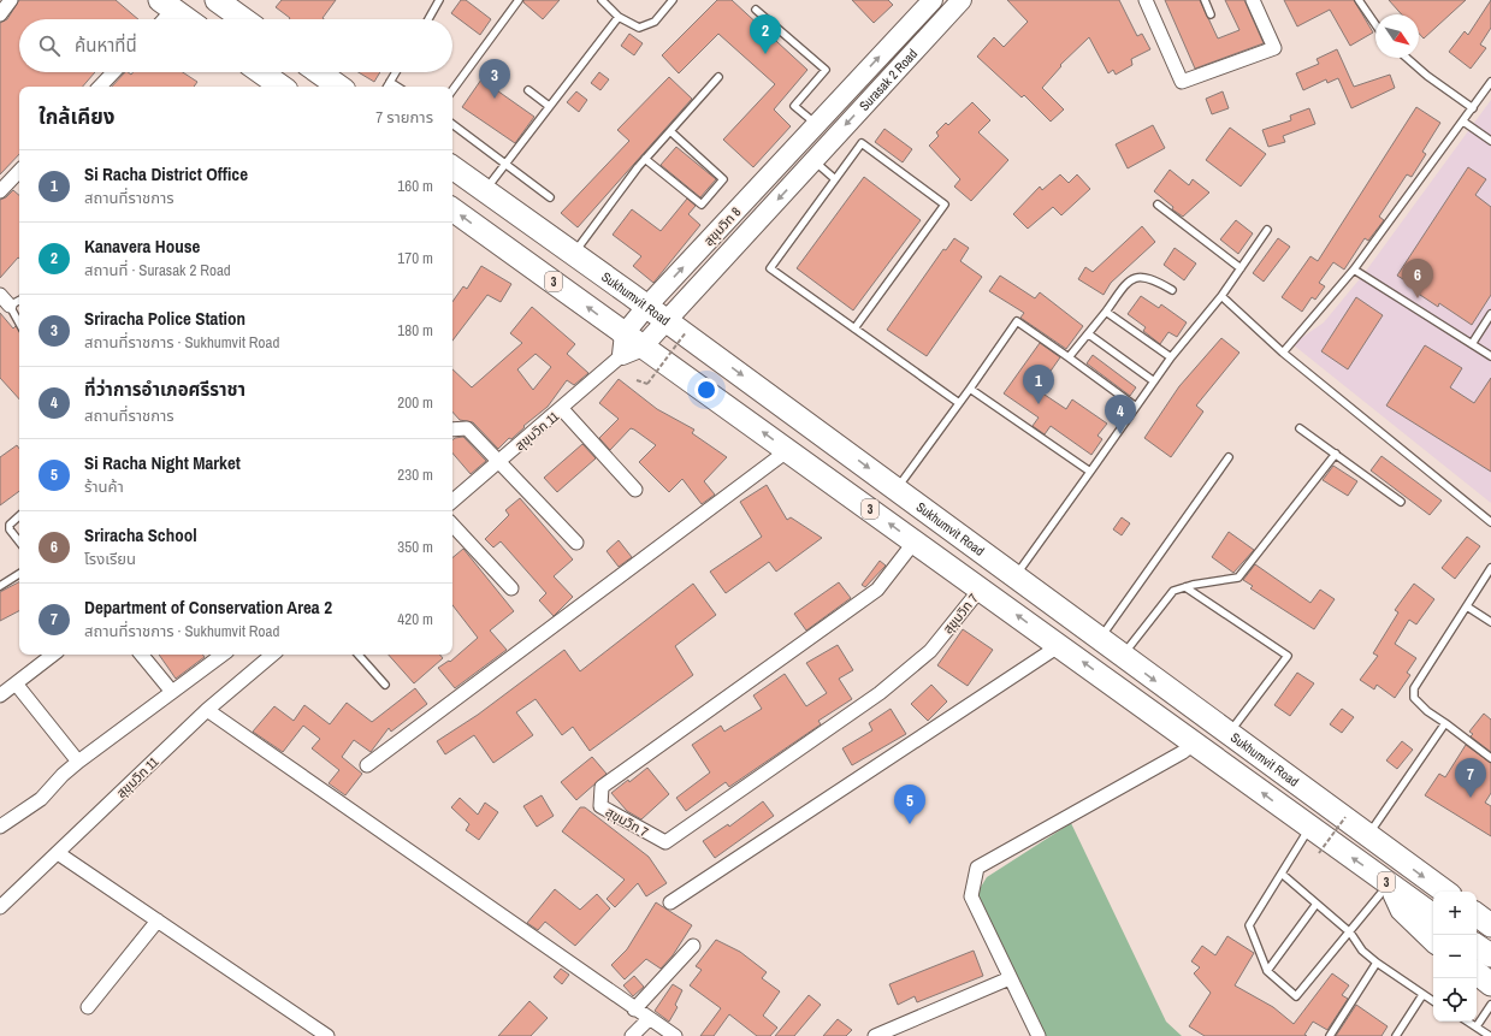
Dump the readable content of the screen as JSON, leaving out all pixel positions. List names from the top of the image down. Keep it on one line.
{"streets":{"highway":["3","Sukhumvit Road"],"main road":["Surasak 2 Road","สุขุมวิท 8","สุขุมวิท 11"],"street":["สุขุมวิท 7"]},"crossings":[["Surasak 2 Road","สุขุมวิท 8"],["สุขุมวิท 8","Sukhumvit Road"],["สุขุมวิท 8","สุขุมวิท 11"],["Sukhumvit Road","สุขุมวิท 11"],["Sukhumvit Road","สุขุมวิท 7"]],"north":"bottom right","page":{"pins":["2","3","6","1","4","7","5"],"search":"ค้นหาที่นี่","heading":["ใกล้เคียง","7 รายการ"],"list":[{"mark":"1","name":"Si Racha District Office","note":"สถานที่ราชการ","value":"160 m"},{"mark":"2","name":"Kanavera House","note":"สถานที่ · Surasak 2 Road","value":"170 m"},{"mark":"3","name":"Sriracha Police Station","note":"สถานที่ราชการ · Sukhumvit Road","value":"180 m"},{"mark":"4","name":"ที่ว่าการอำเภอศรีราชา","note":"สถานที่ราชการ","value":"200 m"},{"mark":"5","name":"Si Racha Night Market","note":"ร้านค้า","value":"230 m"},{"mark":"6","name":"Sriracha School","note":"โรงเรียน","value":"350 m"},{"mark":"7","name":"Department of Conservation Area 2","note":"สถานที่ราชการ · Sukhumvit Road","value":"420 m"}],"map_buttons":["+","−"]}}
